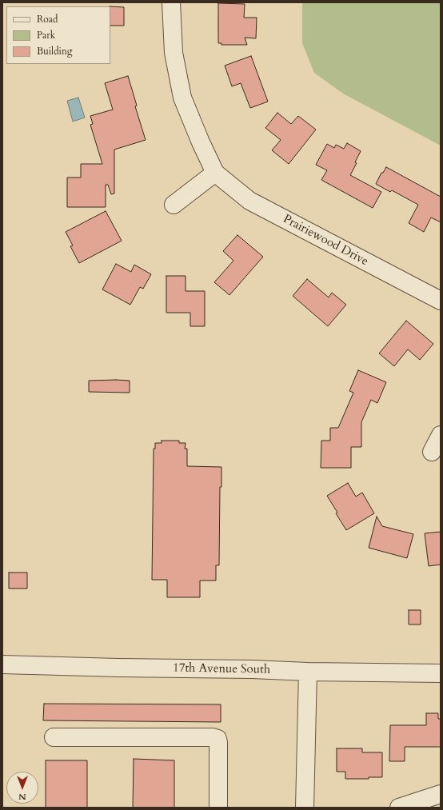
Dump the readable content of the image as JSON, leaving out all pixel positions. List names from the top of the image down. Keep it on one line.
{"streets":{"street":["Prairiewood Drive","17th Avenue South"]},"legend":["Road","Park","Building"],"north":"bottom"}
